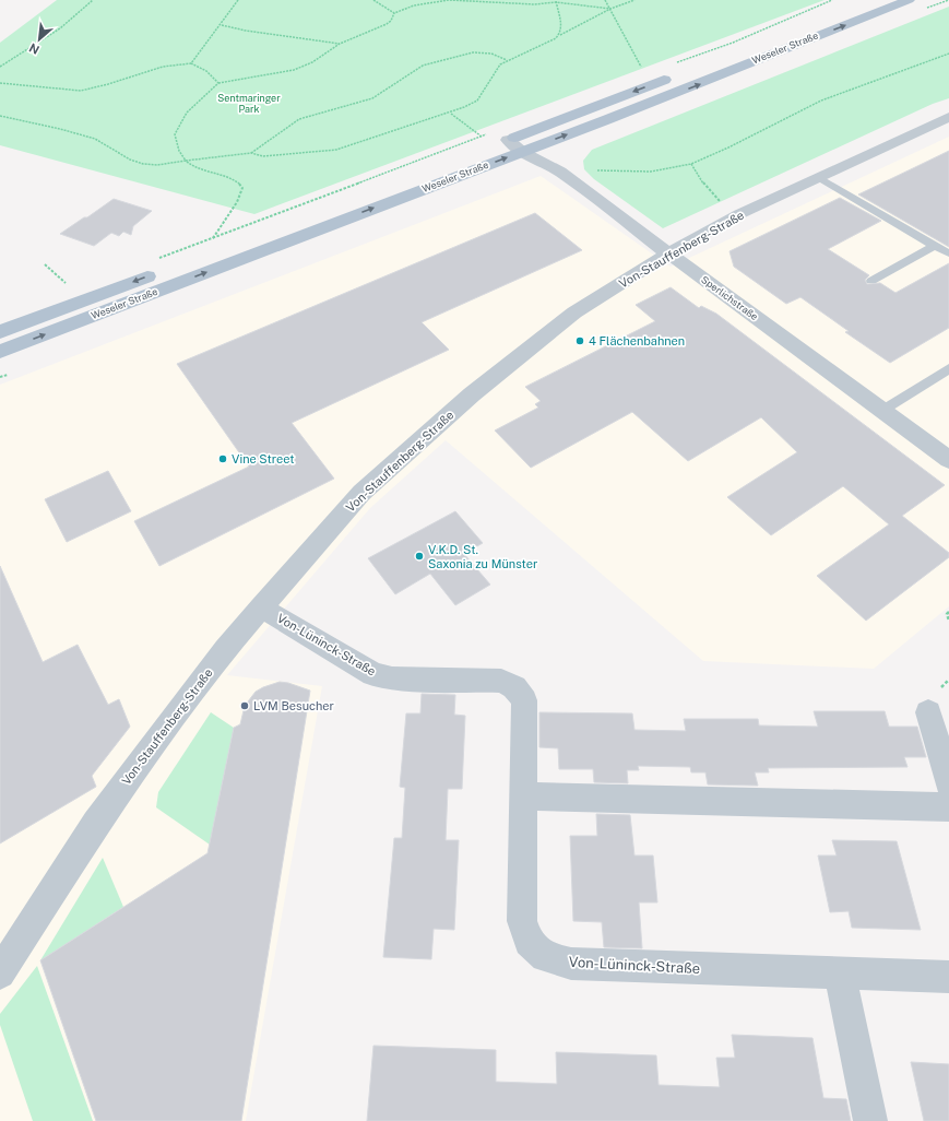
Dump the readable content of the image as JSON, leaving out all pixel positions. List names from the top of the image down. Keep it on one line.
{"streets":{"main road":["Weseler Straße"],"street":["Von-Stauffenberg-Straße","Sperlichstraße","Von-Lüninck-Straße"]},"crossings":[["Weseler Straße","Sperlichstraße"],["Von-Stauffenberg-Straße","Sperlichstraße"],["Von-Stauffenberg-Straße","Von-Lüninck-Straße"]],"parks":["Sentmaringer Park"],"places":["4 Flächenbahnen","Vine Street","V.K.D. St. Saxonia zu Münster","LVM Besucher"],"north":"bottom left"}
